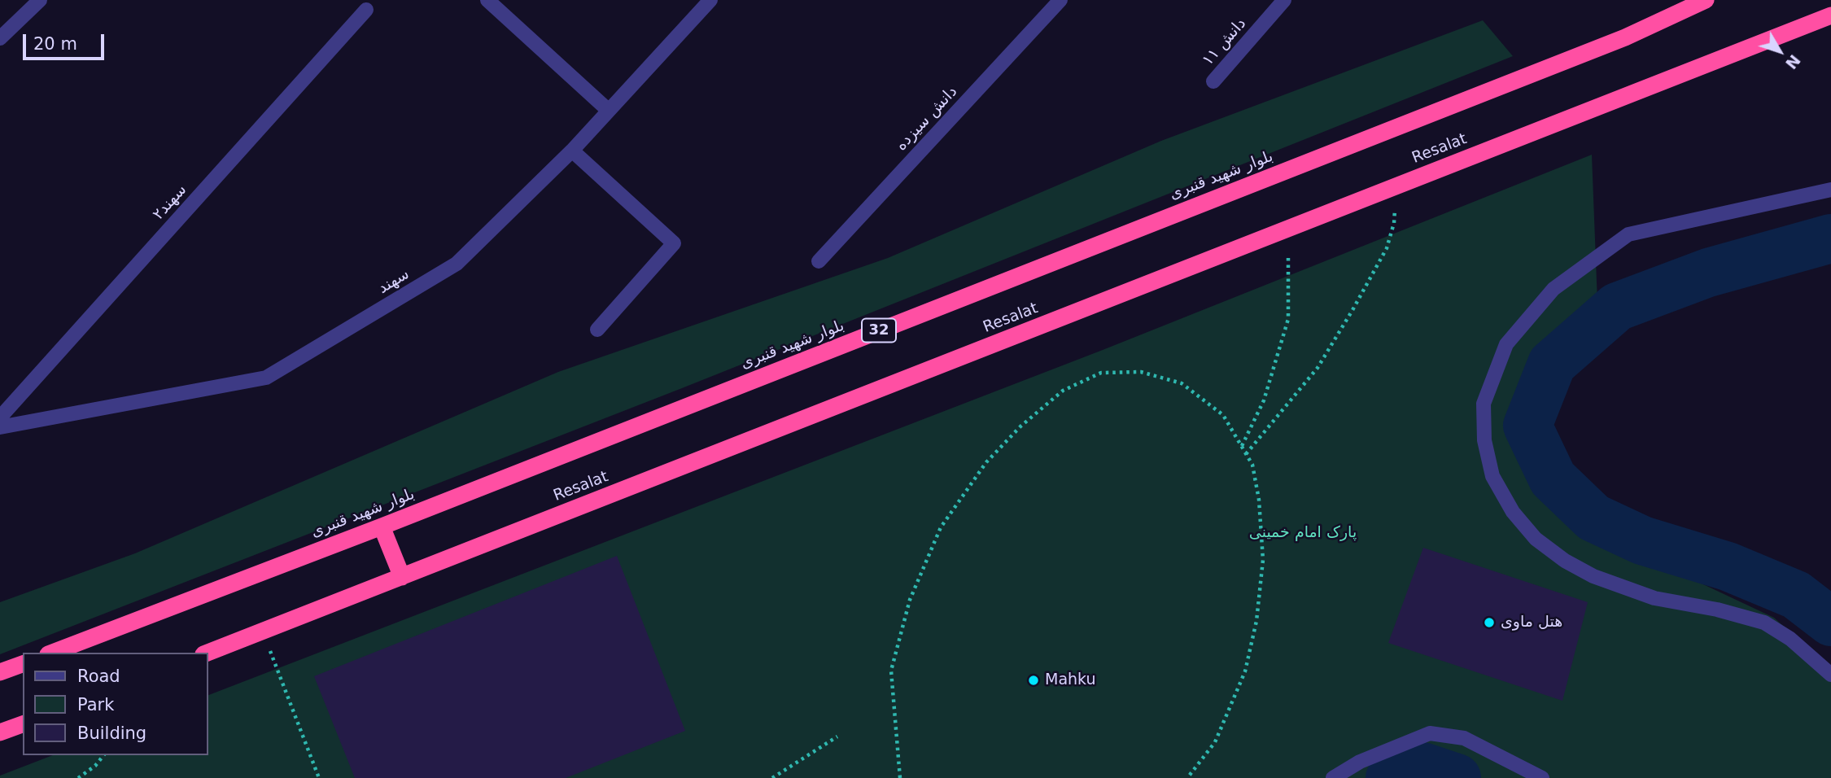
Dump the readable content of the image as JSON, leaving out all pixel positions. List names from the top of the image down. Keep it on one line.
{"streets":{"highway":["Resalat","بلوار شهید قنبری","32"],"street":["دانش ۱۱","دانش سیزده","سهند۲","سهند"]},"parks":["پارک امام خمینی"],"places":["هتل ماوی","Mahku"],"legend":["Road","Park","Building"],"scale_bar":"20 m","north":"bottom right"}
